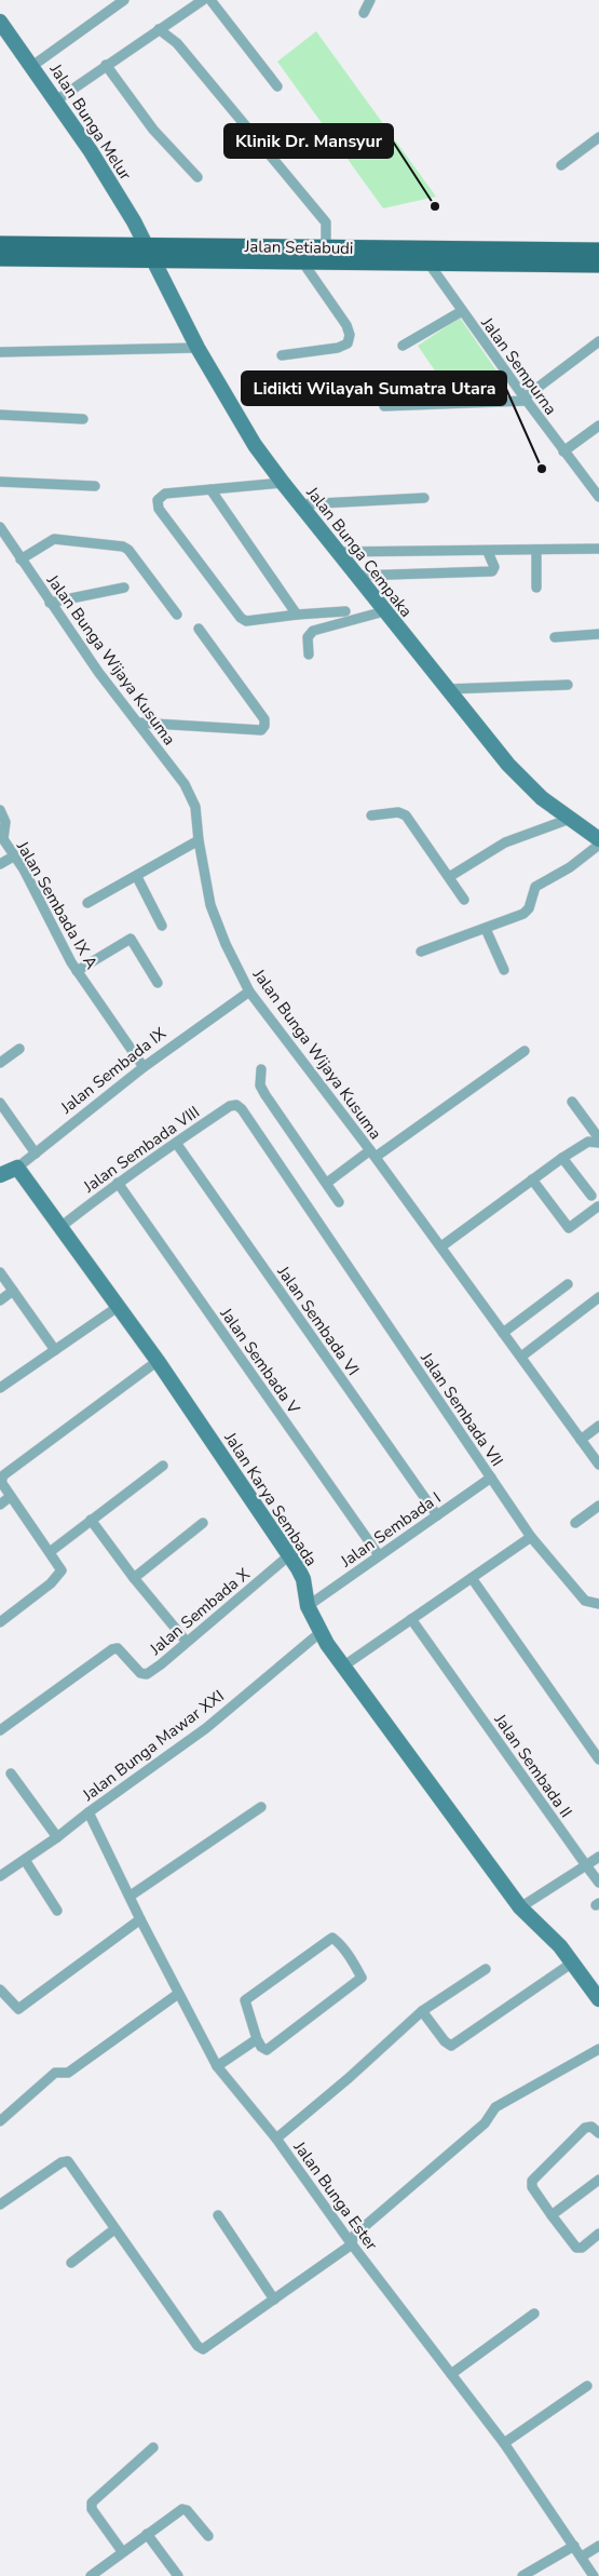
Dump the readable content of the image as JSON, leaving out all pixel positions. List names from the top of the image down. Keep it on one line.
{"streets":{"main road":["Jalan Setiabudi"],"street":["Jalan Bunga Melur","Jalan Sempurna","Jalan Bunga Cempaka","Jalan Bunga Wijaya Kusuma","Jalan Sembada IX A","Jalan Sembada IX","Jalan Sembada VIII","Jalan Sembada VI","Jalan Sembada V","Jalan Sembada VII","Jalan Karya Sembada","Jalan Sembada I","Jalan Sembada X","Jalan Bunga Mawar XXI","Jalan Sembada II","Jalan Bunga Ester"]},"crossings":[["Jalan Bunga Melur","Jalan Setiabudi"],["Jalan Bunga Melur","Jalan Bunga Cempaka"],["Jalan Setiabudi","Jalan Sempurna"],["Jalan Setiabudi","Jalan Bunga Cempaka"],["Jalan Bunga Wijaya Kusuma","Jalan Sembada IX"],["Jalan Sembada IX A","Jalan Sembada IX"],["Jalan Sembada IX","Jalan Karya Sembada"],["Jalan Sembada VIII","Jalan Sembada VI"],["Jalan Sembada VIII","Jalan Sembada V"],["Jalan Sembada VIII","Jalan Sembada VII"],["Jalan Sembada VIII","Jalan Karya Sembada"],["Jalan Sembada VI","Jalan Sembada I"],["Jalan Sembada V","Jalan Sembada I"],["Jalan Sembada VII","Jalan Sembada I"],["Jalan Karya Sembada","Jalan Sembada I"],["Jalan Karya Sembada","Jalan Sembada X"],["Jalan Karya Sembada","Jalan Bunga Mawar XXI"],["Jalan Bunga Mawar XXI","Jalan Bunga Ester"]],"places":["Klinik Dr. Mansyur","Lidikti Wilayah Sumatra Utara"]}
